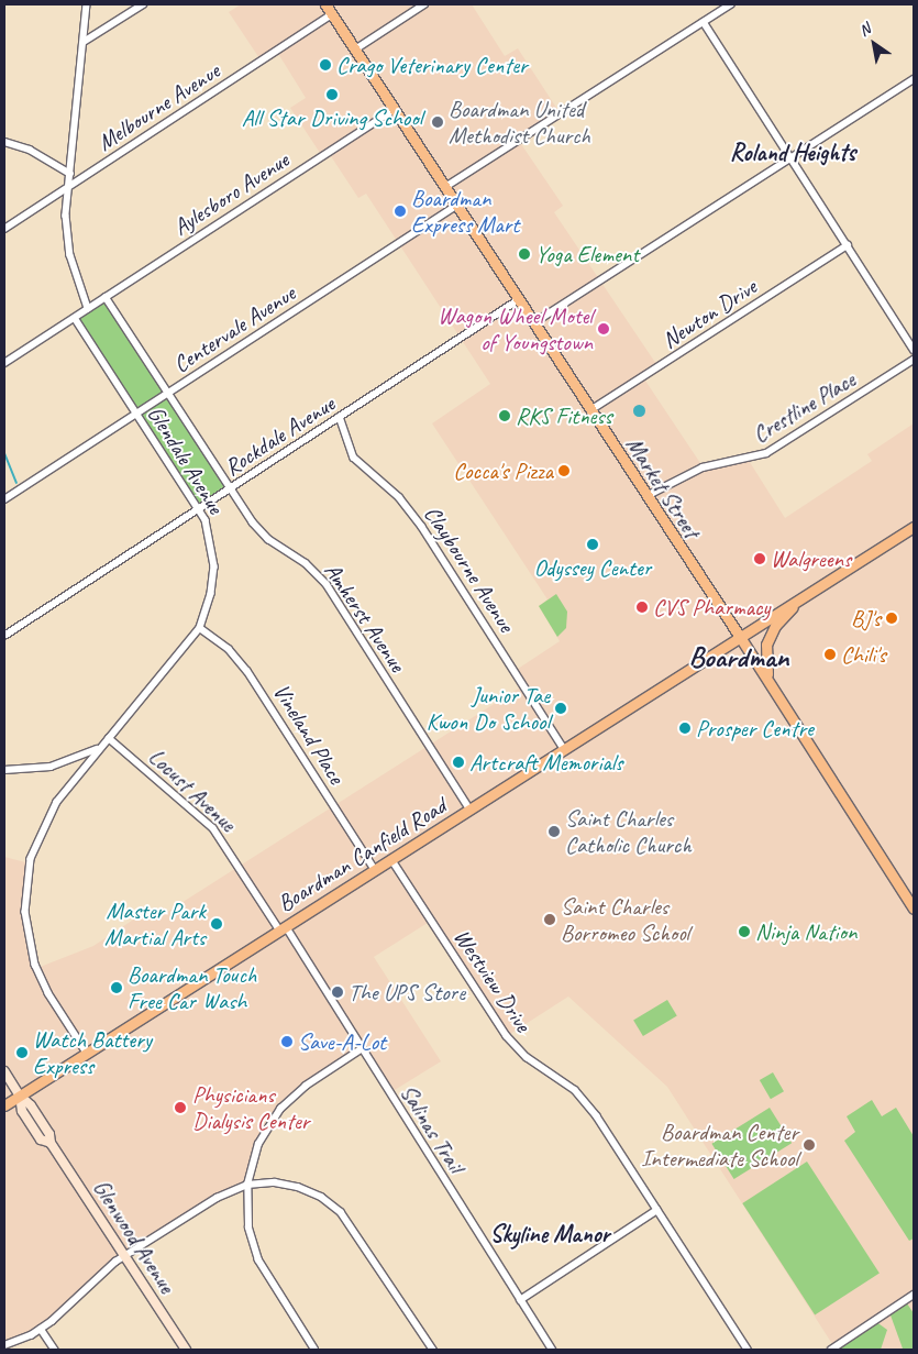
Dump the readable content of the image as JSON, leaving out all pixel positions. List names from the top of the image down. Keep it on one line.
{"streets":{"main road":["Market Street","Boardman Canfield Road"],"street":["Melbourne Avenue","Aylesboro Avenue","Newton Drive","Centervale Avenue","Crestline Place","Rockdale Avenue","Glendale Avenue","Claybourne Avenue","Amherst Avenue","Vineland Place","Locust Avenue","Westview Drive","Salinas Trail","Glenwood Avenue"]},"crossings":[["Melbourne Avenue","Market Street"],["Aylesboro Avenue","Market Street"],["Aylesboro Avenue","Amherst Avenue"],["Newton Drive","Market Street"],["Centervale Avenue","Glendale Avenue"],["Centervale Avenue","Market Street"],["Centervale Avenue","Amherst Avenue"],["Crestline Place","Market Street"],["Rockdale Avenue","Glendale Avenue"],["Rockdale Avenue","Market Street"],["Rockdale Avenue","Claybourne Avenue"],["Rockdale Avenue","Amherst Avenue"],["Glendale Avenue","Vineland Place"],["Glendale Avenue","Locust Avenue"],["Glendale Avenue","Boardman Canfield Road"],["Market Street","Boardman Canfield Road"],["Claybourne Avenue","Boardman Canfield Road"],["Amherst Avenue","Boardman Canfield Road"],["Vineland Place","Boardman Canfield Road"],["Locust Avenue","Boardman Canfield Road"],["Locust Avenue","Salinas Trail"],["Boardman Canfield Road","Westview Drive"],["Boardman Canfield Road","Salinas Trail"],["Boardman Canfield Road","Glenwood Avenue"]],"districts":["Roland Heights","Boardman","Skyline Manor"],"places":["Crago Veterinary Center","All Star Driving School","Boardman United Methodist Church","Boardman Express Mart","Yoga Element","Wagon Wheel Motel of Youngstown","RKS Fitness","Cocca's Pizza","Odyssey Center","Walgreens","CVS Pharmacy","BJ's","Chili's","Junior Tae Kwon Do School","Prosper Centre","Artcraft Memorials","Saint Charles Catholic Church","Saint Charles Borromeo School","Master Park Martial Arts","Ninja Nation","Boardman Touch Free Car Wash","The UPS Store","Save-A-Lot","Watch Battery Express","Physicians Dialysis Center","Boardman Center Intermediate School"],"north":"top left"}
